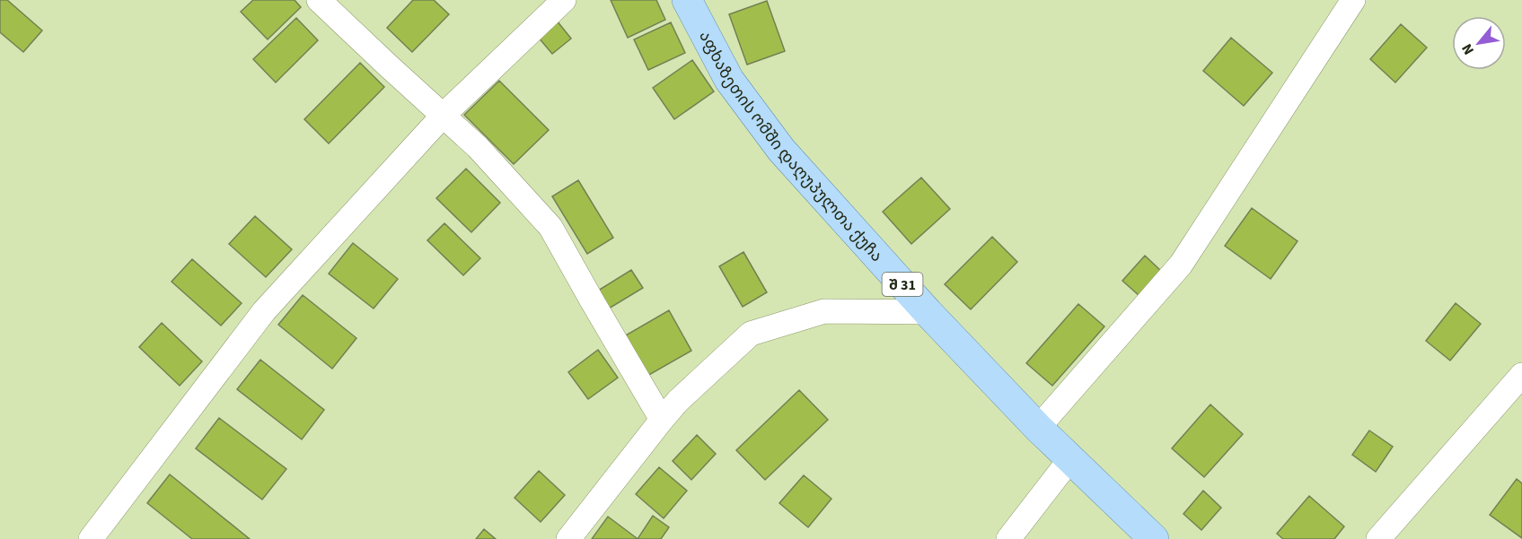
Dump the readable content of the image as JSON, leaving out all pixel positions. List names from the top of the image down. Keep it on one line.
{"streets":{"main road":["აფხაზეთის ომში დაღუპულთა ქუჩა","შ 31"]},"north":"bottom left"}
